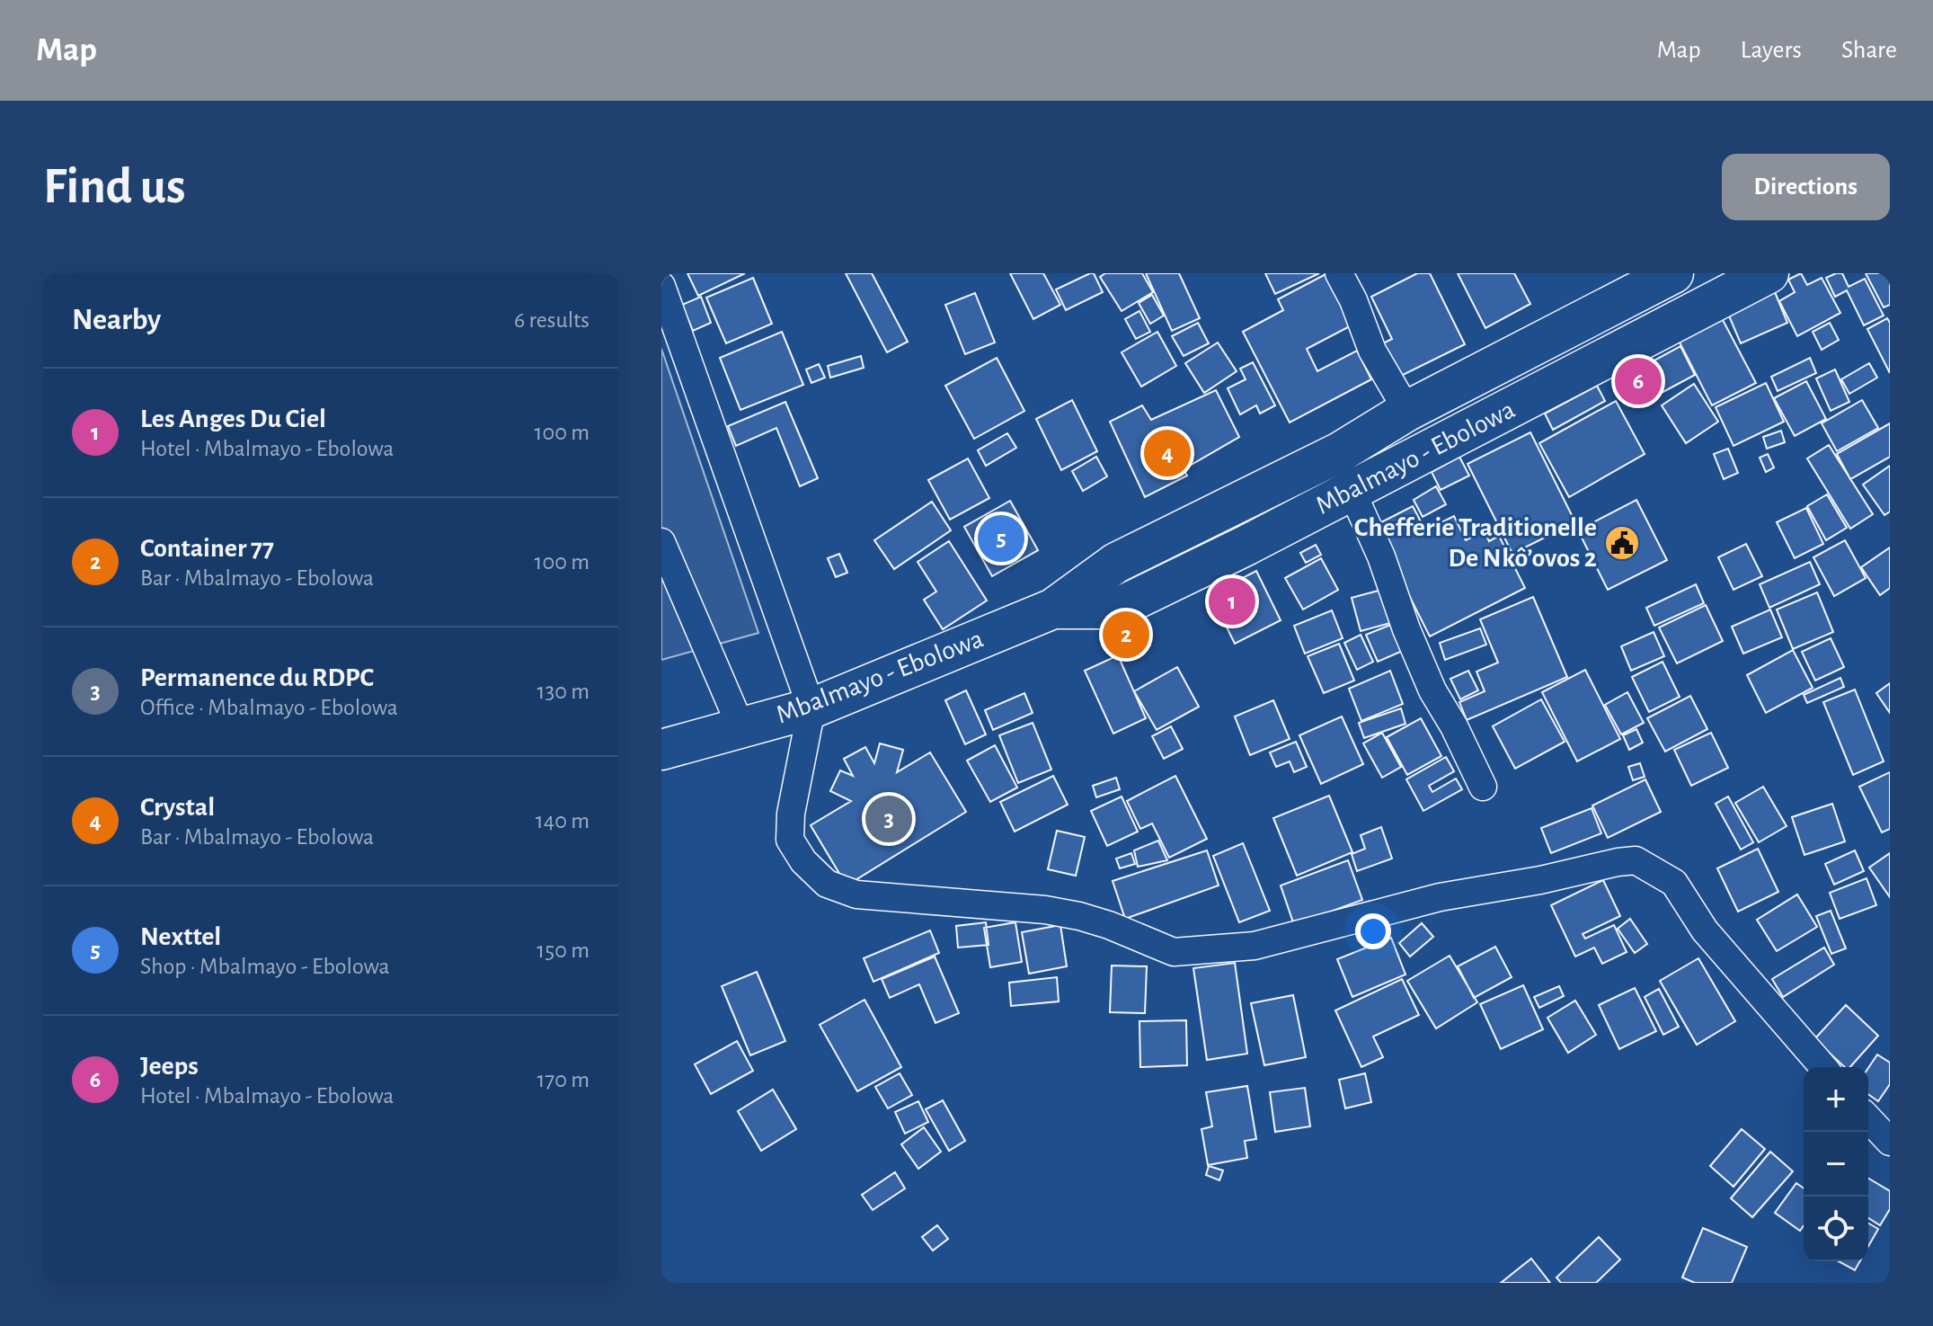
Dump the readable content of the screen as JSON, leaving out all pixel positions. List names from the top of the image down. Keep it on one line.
{"streets":{"highway":["Mbalmayo - Ebolowa"]},"places":{"public building":["Chefferie Traditionelle De Nkô’ovos 2"]},"page":{"header":"Map","nav":["Map","Layers","Share"],"buttons":"Directions","title":"Find us","heading":["Nearby","6 results"],"pins":["6","4","5","1","2","3"],"list":[{"mark":"1","name":"Les Anges Du Ciel","note":"Hotel · Mbalmayo - Ebolowa","value":"100 m"},{"mark":"2","name":"Container 77","note":"Bar · Mbalmayo - Ebolowa","value":"100 m"},{"mark":"3","name":"Permanence du RDPC","note":"Office · Mbalmayo - Ebolowa","value":"130 m"},{"mark":"4","name":"Crystal","note":"Bar · Mbalmayo - Ebolowa","value":"140 m"},{"mark":"5","name":"Nexttel","note":"Shop · Mbalmayo - Ebolowa","value":"150 m"},{"mark":"6","name":"Jeeps","note":"Hotel · Mbalmayo - Ebolowa","value":"170 m"}],"map_buttons":["+","−"]}}
